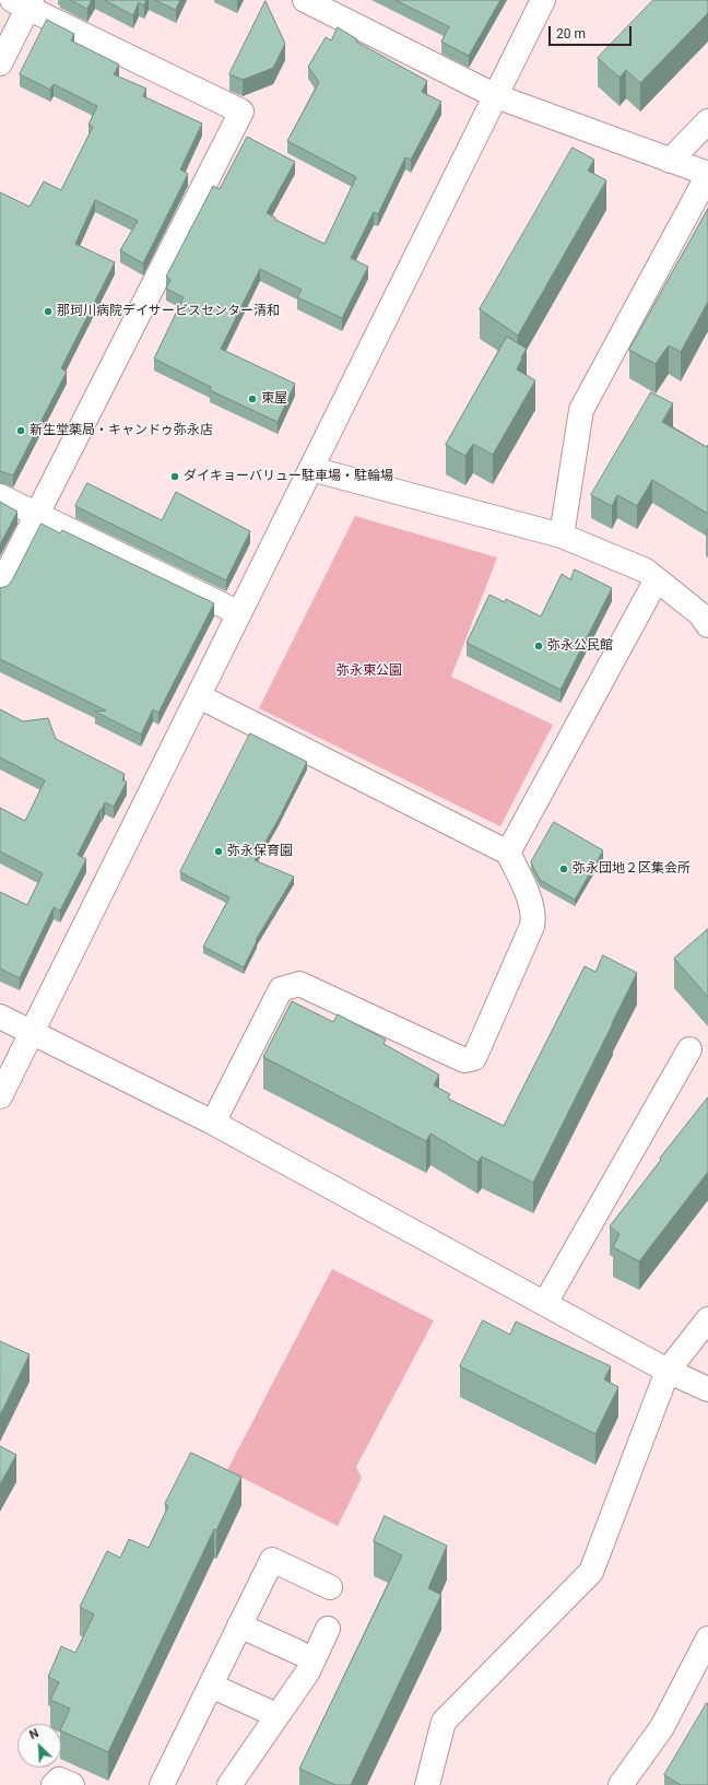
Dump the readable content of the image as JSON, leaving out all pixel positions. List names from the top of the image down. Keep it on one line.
{"parks":["弥永東公園"],"places":["那珂川病院デイサービスセンター清和","東屋","新生堂薬局・キャンドゥ弥永店","ダイキョーバリュー駐車場・駐輪場","弥永公民館","弥永保育園","弥永団地２区集会所"],"scale_bar":"20 m","north":"top left"}
